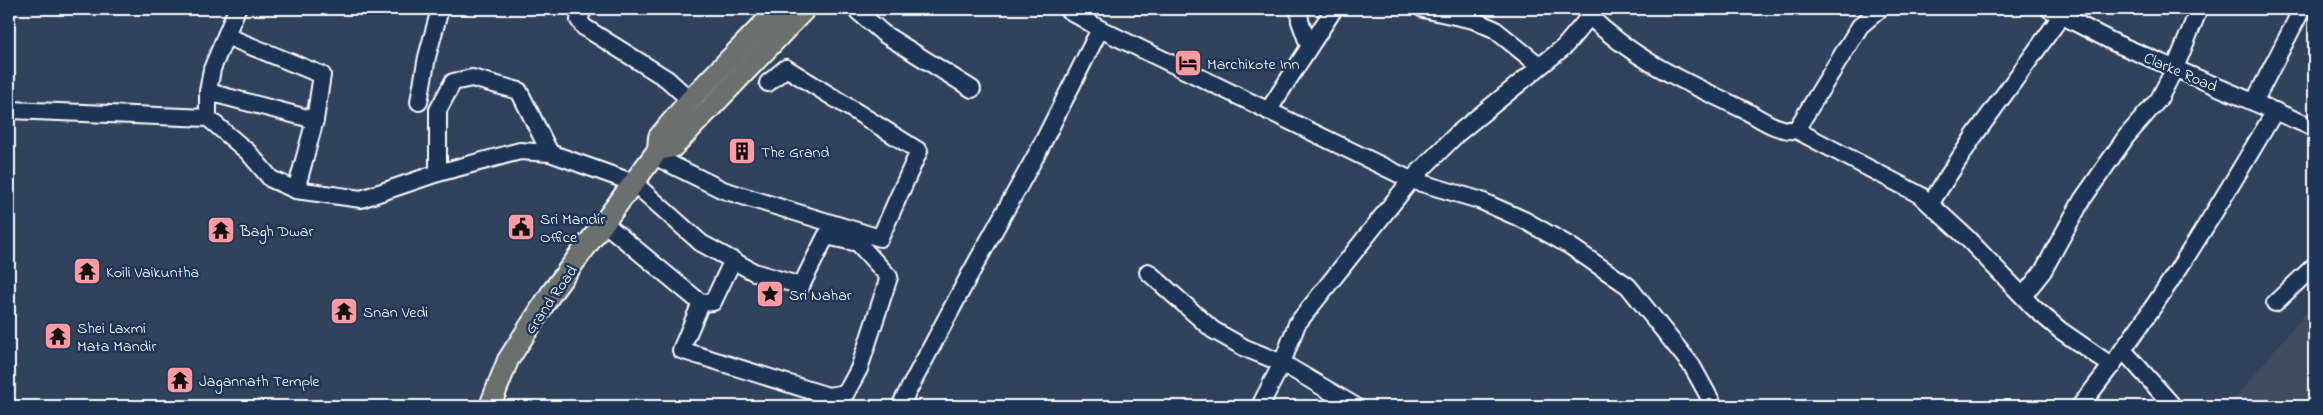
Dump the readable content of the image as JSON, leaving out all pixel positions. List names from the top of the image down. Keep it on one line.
{"streets":{"main road":["Grand Road"],"street":["Clarke Road"]},"places":{"hotel":["Marchikote Inn"],"building":["The Grand"],"public building":["Sri Mandir Office"],"temple":["Bagh Dwar","Koili Vaikuntha","Snan Vedi","Shei Laxmi Mata Mandir","Jagannath Temple"],"place":["Sri Nahar"]}}
